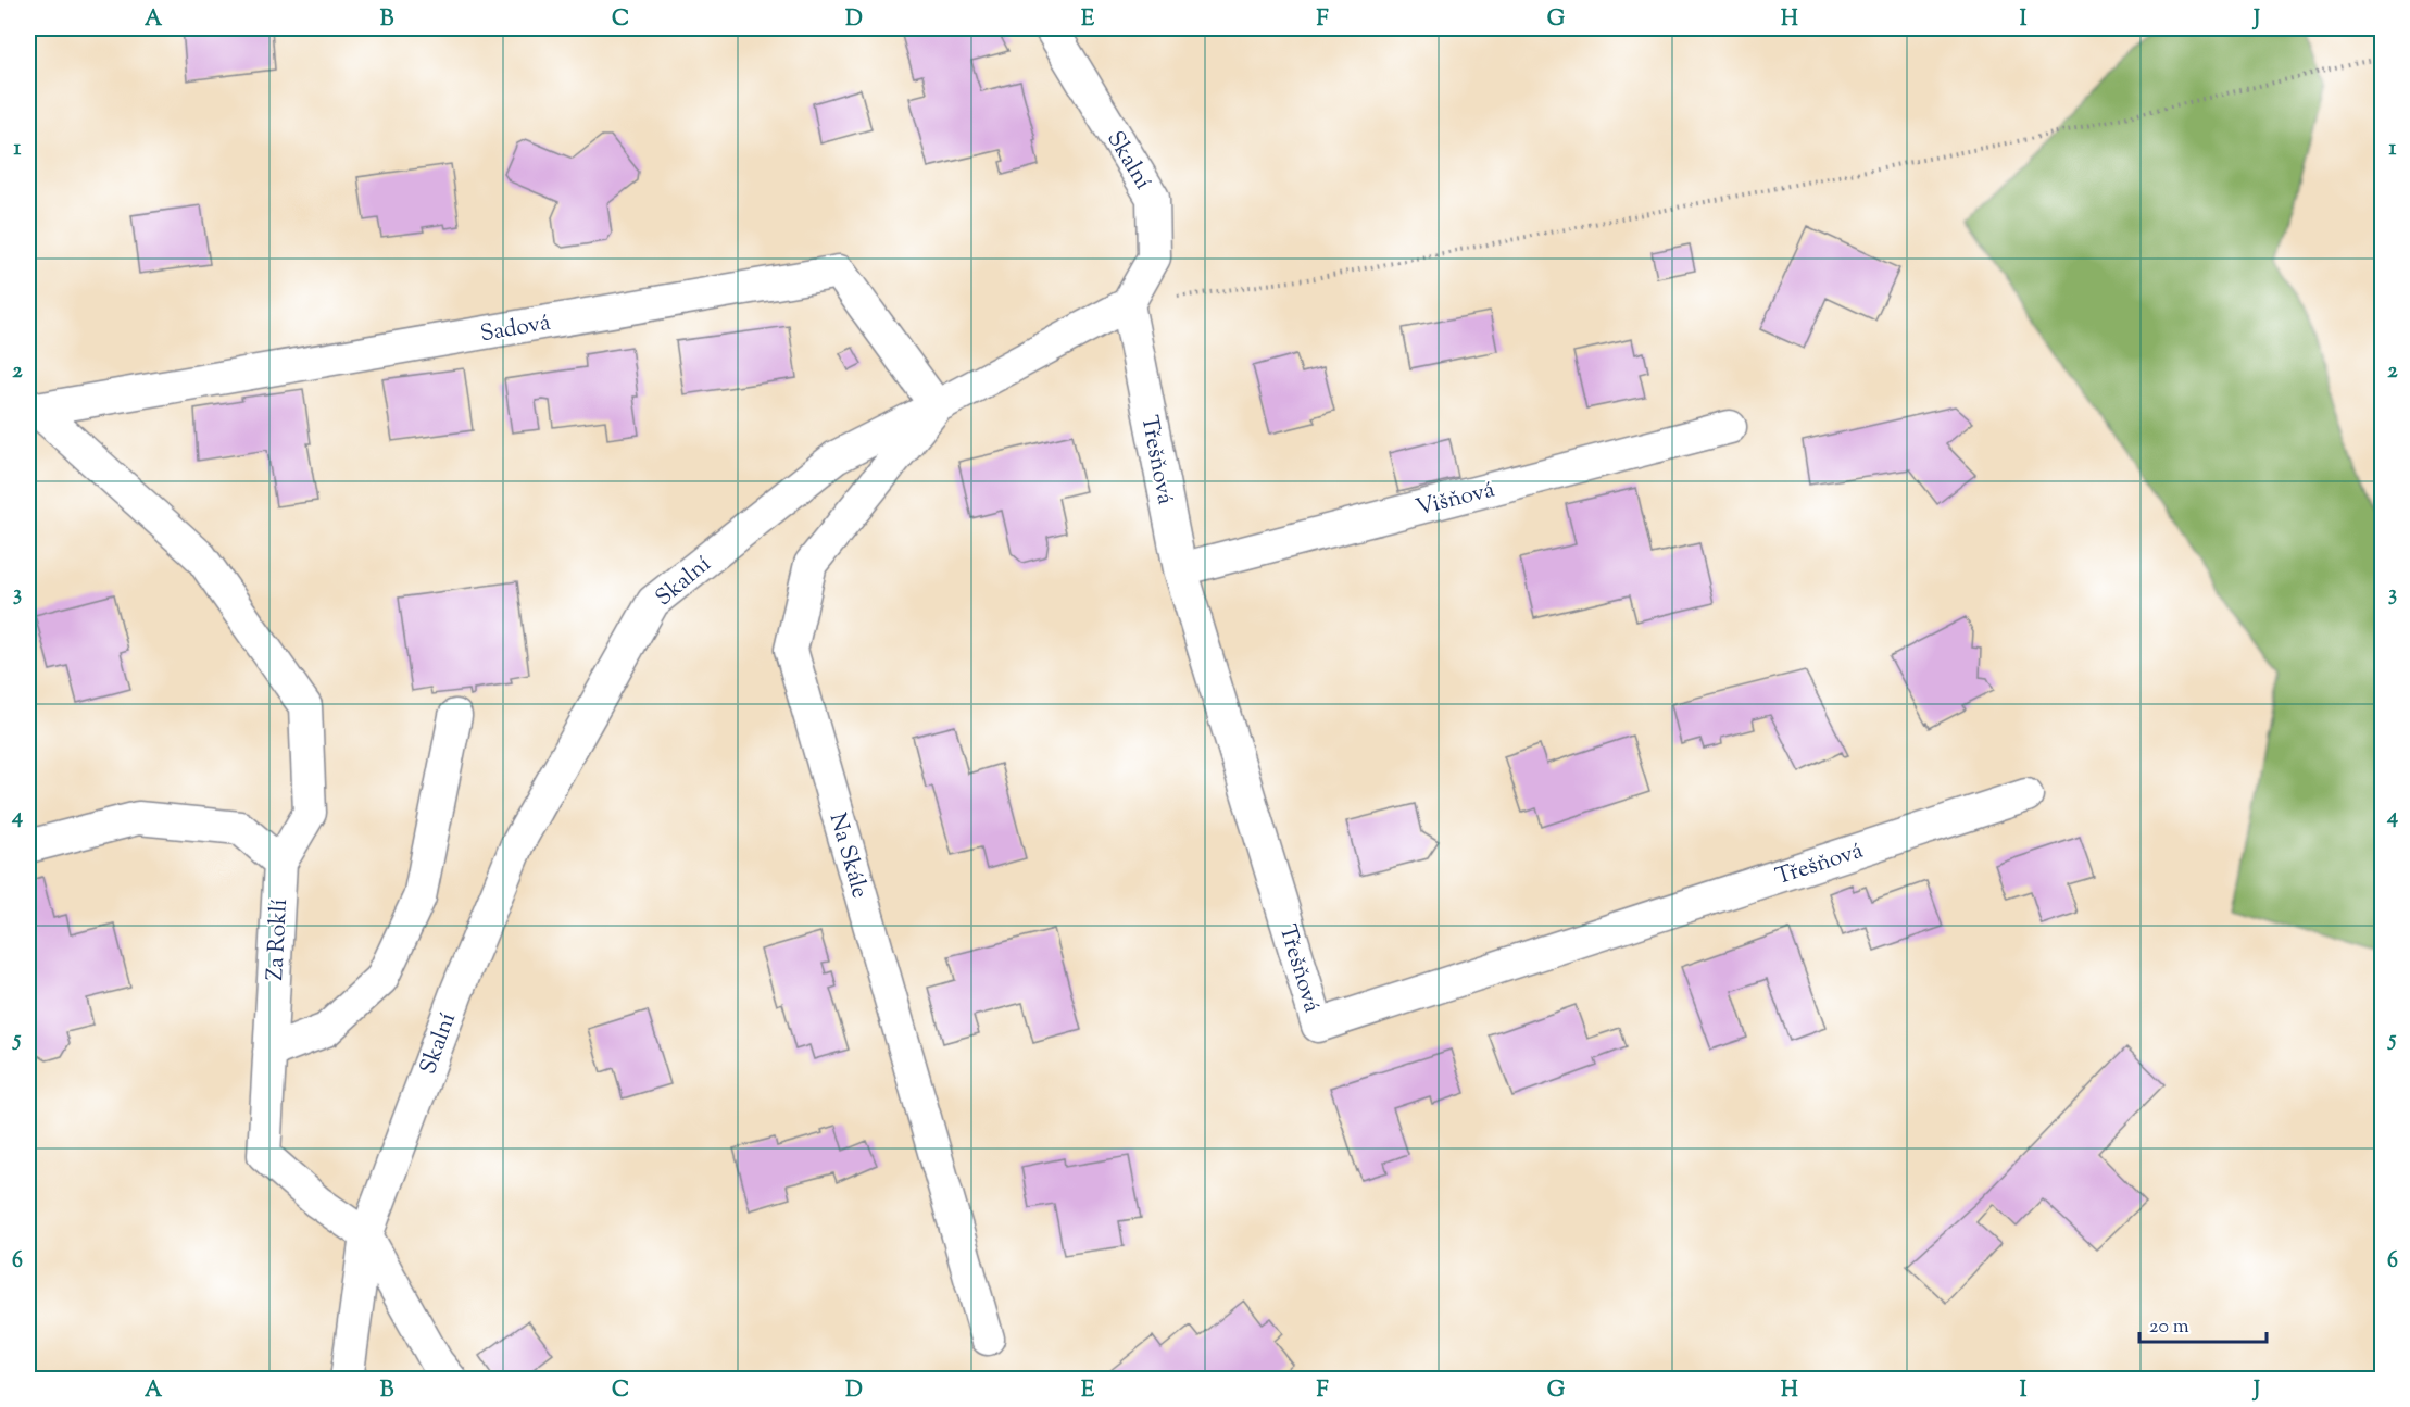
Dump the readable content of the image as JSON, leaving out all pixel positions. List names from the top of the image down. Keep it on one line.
{"streets":{"street":["Skalní","Sadová","Třešňová","Višňová","Na Skále","Za Roklí"]},"crossings":[["Skalní","Sadová"],["Skalní","Třešňová"],["Skalní","Na Skále"],["Skalní","Za Roklí"],["Sadová","Na Skále"],["Třešňová","Višňová"]],"scale_bar":"20 m","grid":{"columns":["A","B","C","D","E","F","G","H","I","J"],"rows":["1","2","3","4","5","6"]}}
